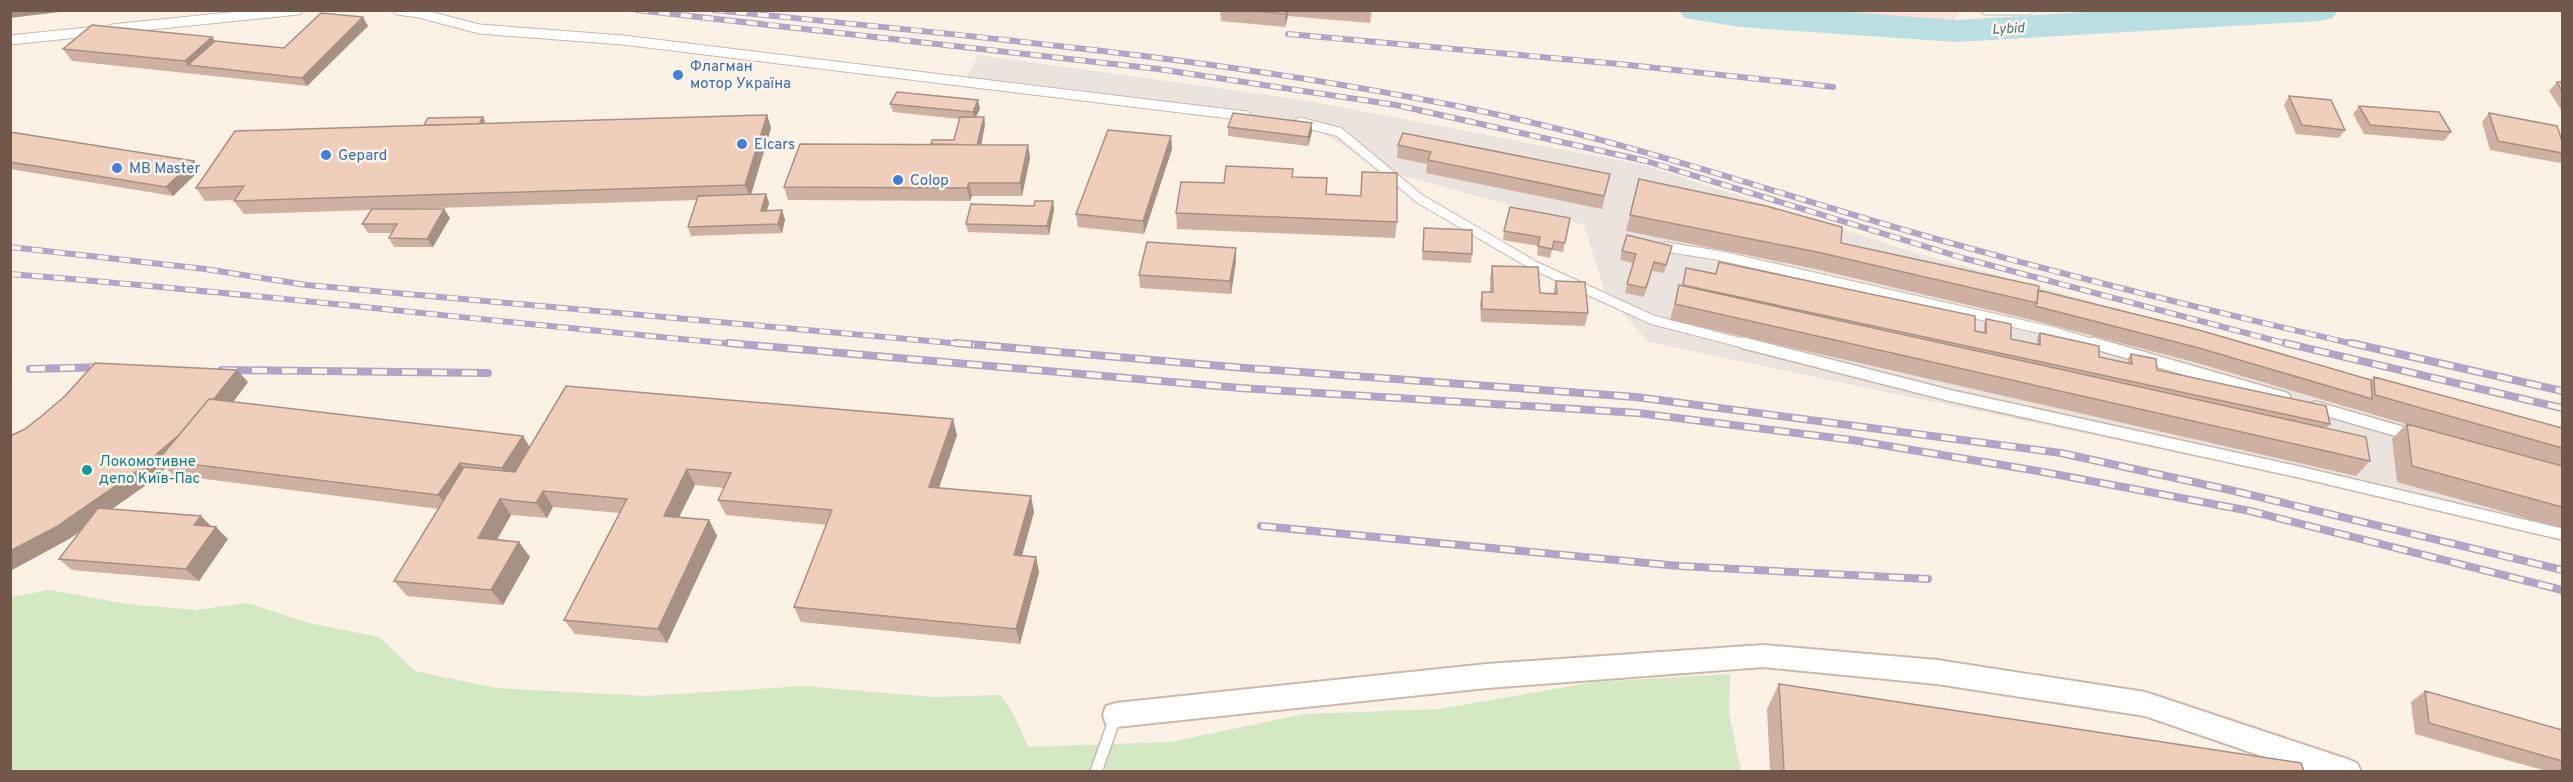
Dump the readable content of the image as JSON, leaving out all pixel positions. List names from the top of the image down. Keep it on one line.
{"water":["Lybid"],"places":["Флагман мотор Україна","Elcars","Gepard","MB Master","Colop","Локомотивне депо Київ-Пас"]}
